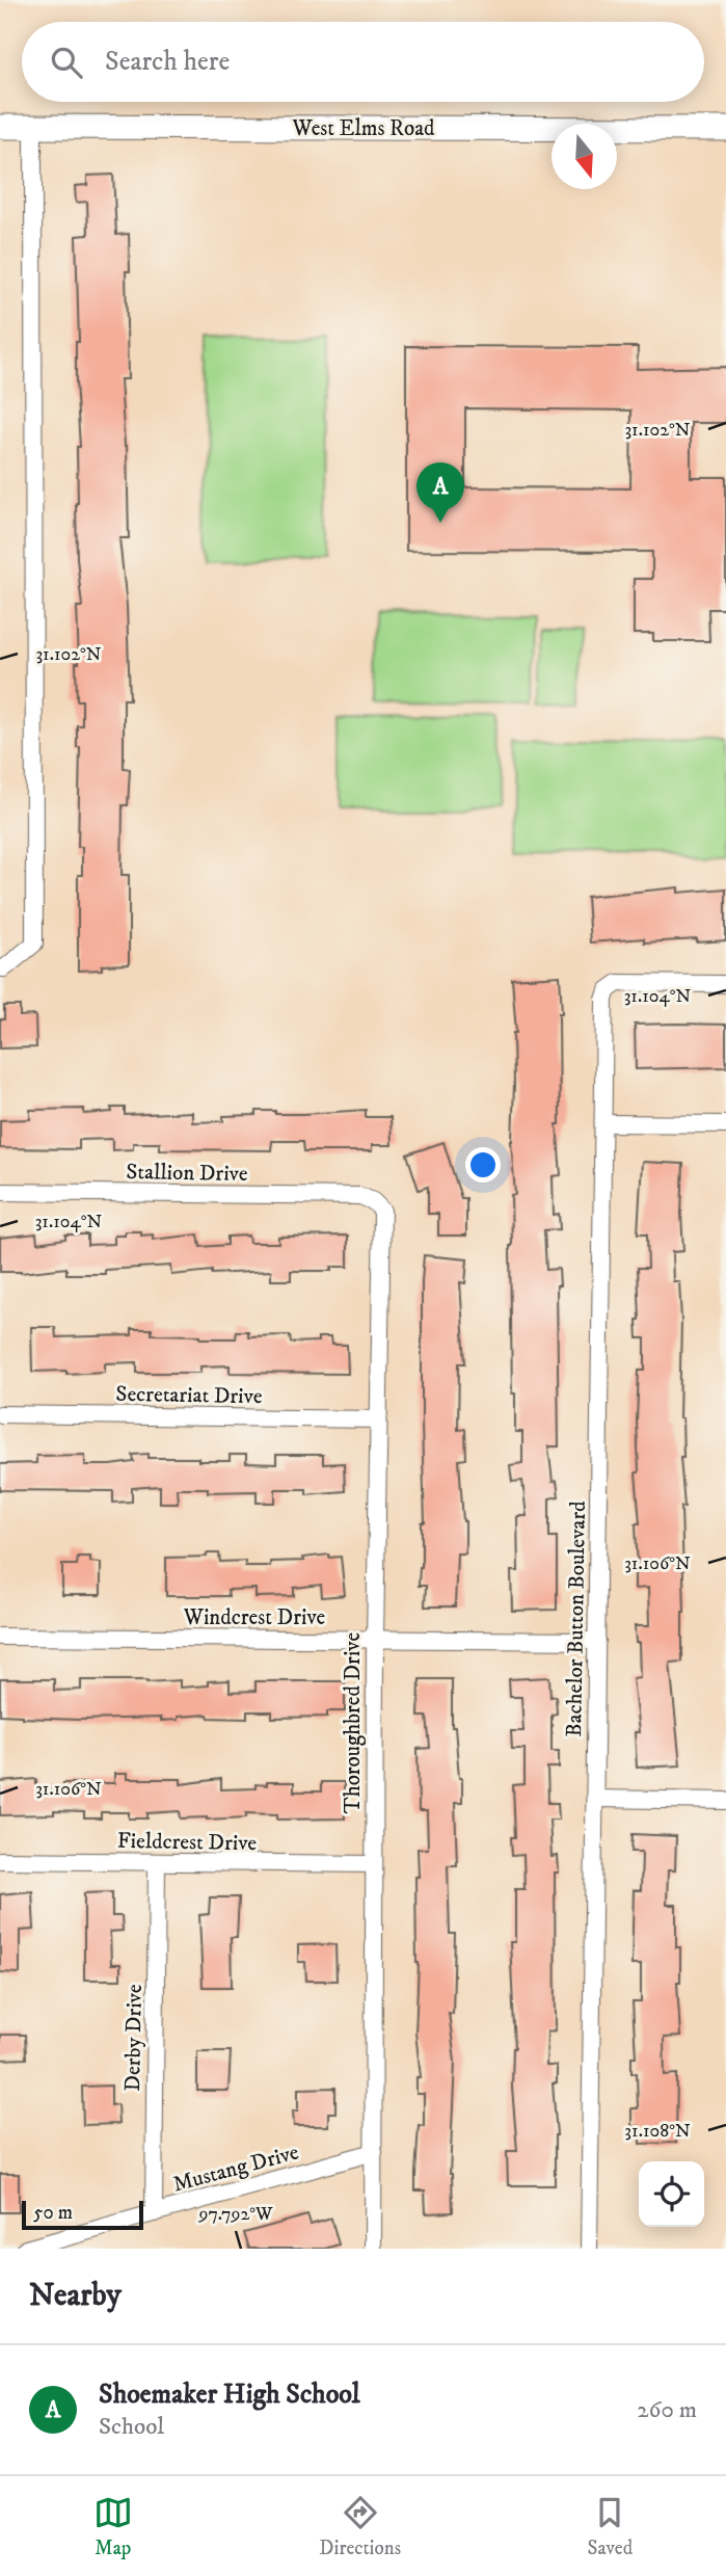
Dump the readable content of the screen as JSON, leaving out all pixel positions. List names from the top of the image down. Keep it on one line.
{"streets":{"main road":["West Elms Road"],"street":["Stallion Drive","Secretariat Drive","Windcrest Drive","Bachelor Button Boulevard","Thoroughbred Drive","Fieldcrest Drive","Derby Drive","Mustang Drive"]},"crossings":[["Stallion Drive","Thoroughbred Drive"],["Secretariat Drive","Thoroughbred Drive"],["Windcrest Drive","Bachelor Button Boulevard"],["Windcrest Drive","Thoroughbred Drive"],["Thoroughbred Drive","Fieldcrest Drive"],["Thoroughbred Drive","Mustang Drive"],["Fieldcrest Drive","Derby Drive"],["Derby Drive","Mustang Drive"]],"scale_bar":"50 m","north":"bottom","page":{"search":"Search here","pins":"A","scale":"50 m","heading":"Nearby","list":[{"mark":"A","name":"Shoemaker High School","note":"School","value":"260 m"}],"nav":["Map","Directions","Saved"]},"coordinates":["31.102°N","31.104°N","31.106°N","31.108°N","97.792°W"]}
